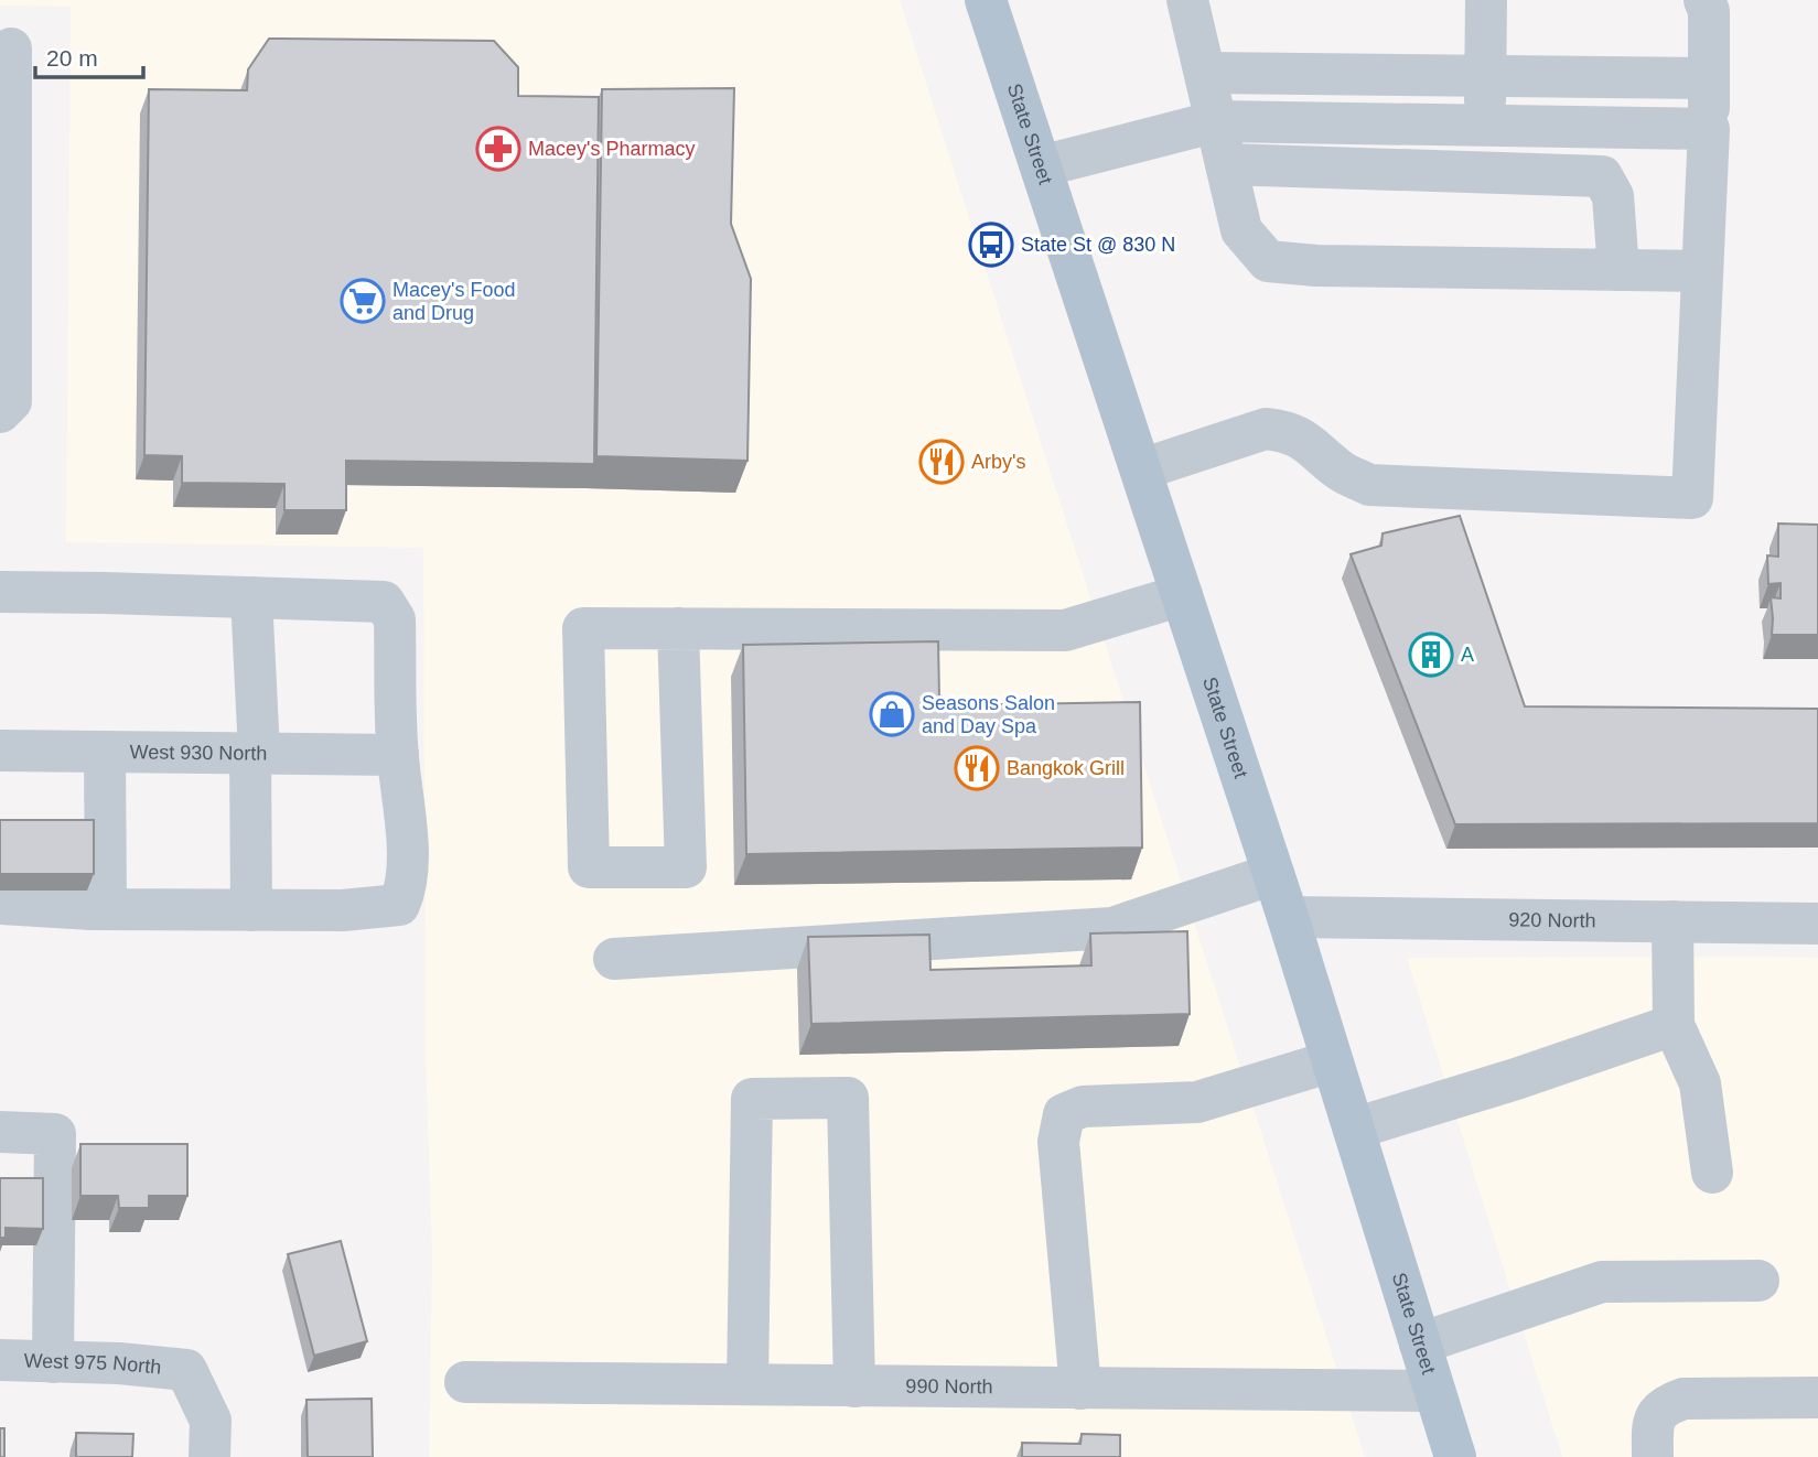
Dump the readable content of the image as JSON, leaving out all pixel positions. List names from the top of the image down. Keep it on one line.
{"streets":{"main road":["State Street"],"street":["West 930 North","920 North","West 975 North","990 North"]},"crossings":[["State Street","920 North"],["State Street","990 North"]],"places":{"pharmacy":["Macey's Pharmacy"],"bus stop":["State St @ 830 N"],"supermarket":["Macey's Food and Drug"],"restaurant":["Arby's","Bangkok Grill"],"building":["A"],"shop":["Seasons Salon and Day Spa"]},"scale_bar":"20 m"}
